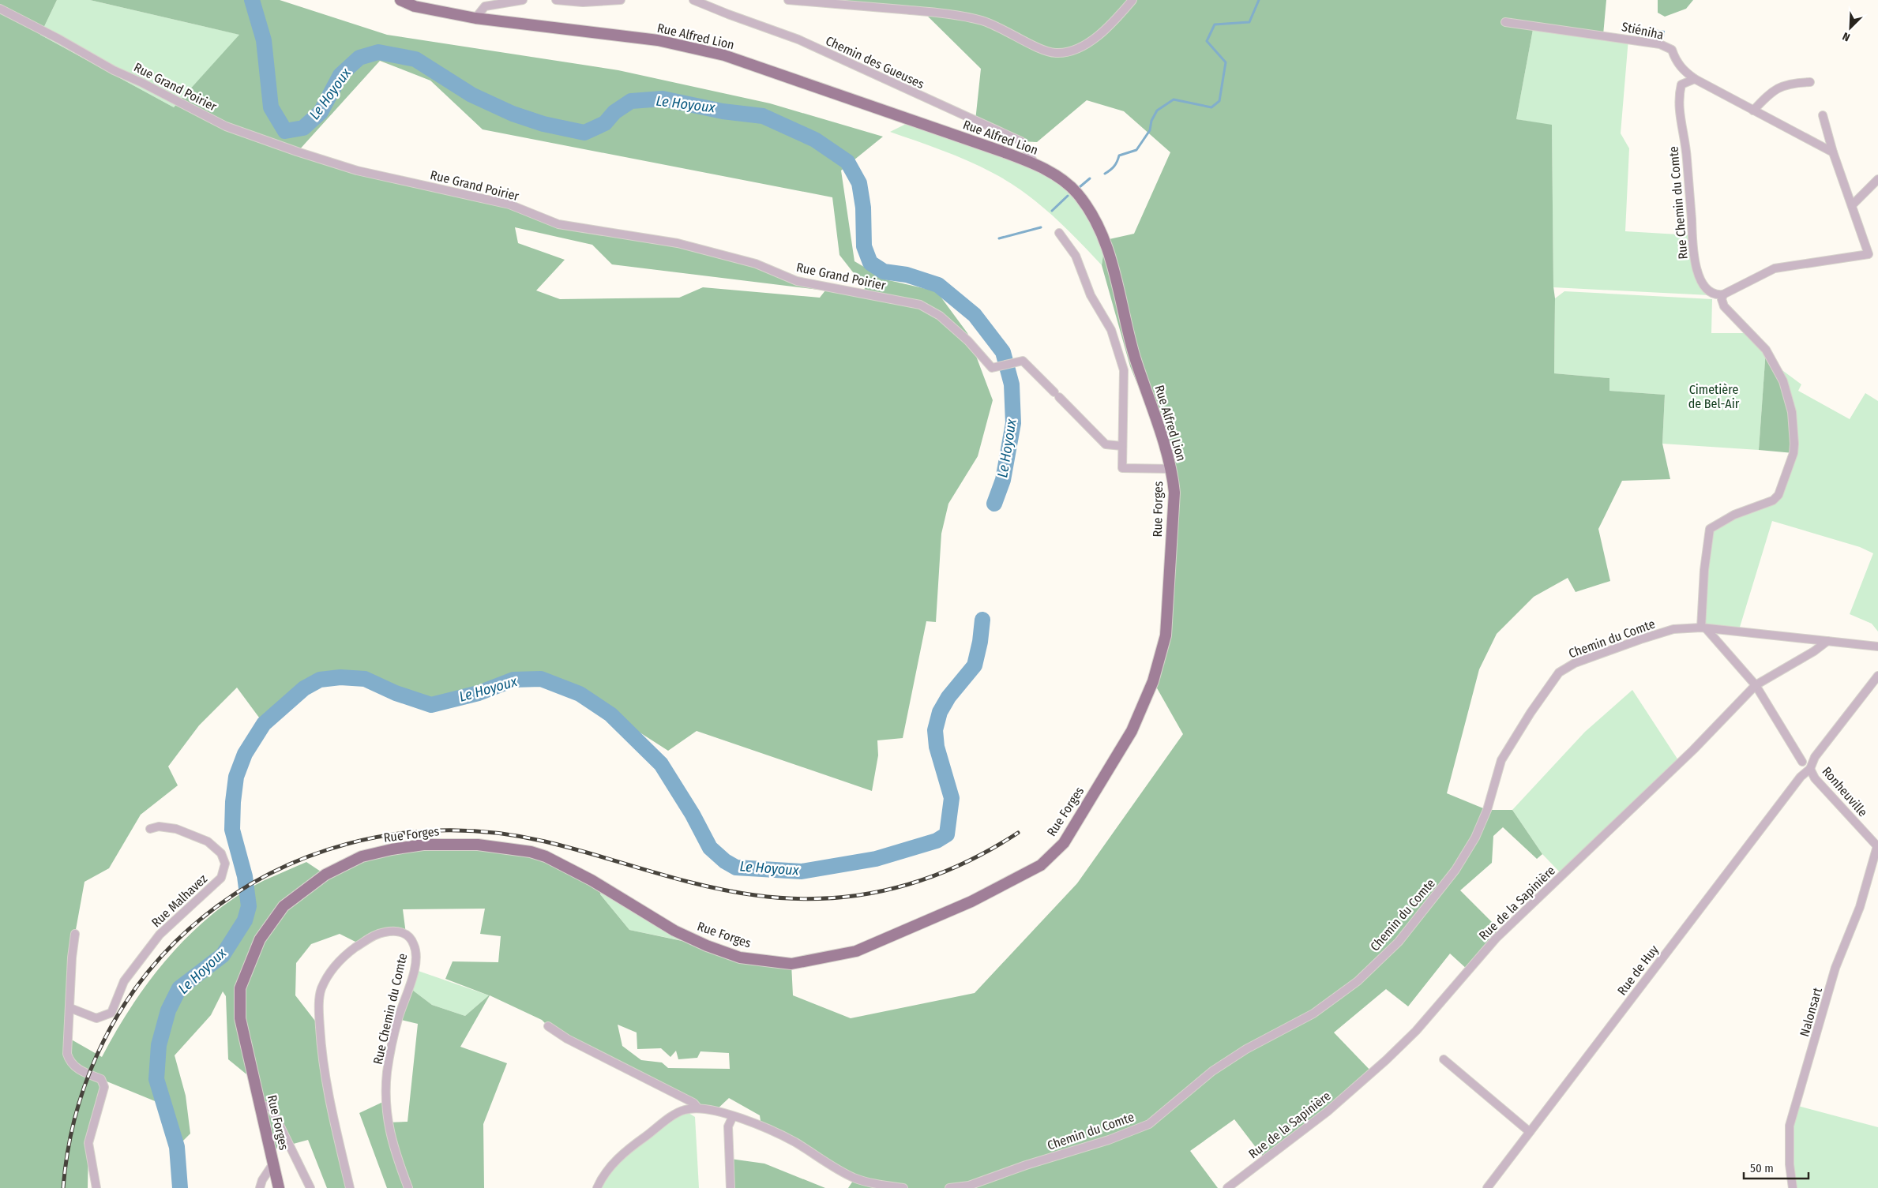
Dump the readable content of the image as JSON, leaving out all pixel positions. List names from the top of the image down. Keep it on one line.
{"streets":{"main road":["Rue Alfred Lion","Rue Forges"],"street":["Stiéniha","Chemin des Gueuses","Rue Grand Poirier","Rue Chemin du Comte","Chemin du Comte","Ronheuville","Rue Malhavez","Rue de la Sapinière","Rue de Huy","Nalonsart"]},"crossings":[["Stiéniha","Rue Chemin du Comte"],["Rue Alfred Lion","Chemin des Gueuses"],["Rue Alfred Lion","Rue Grand Poirier"],["Rue Alfred Lion","Rue Forges"],["Chemin du Comte","Rue de la Sapinière"],["Ronheuville","Rue de Huy"],["Ronheuville","Nalonsart"]],"water":["Le Hoyoux"],"parks":["Cimetière de Bel-Air"],"scale_bar":"50 m","north":"bottom left"}
